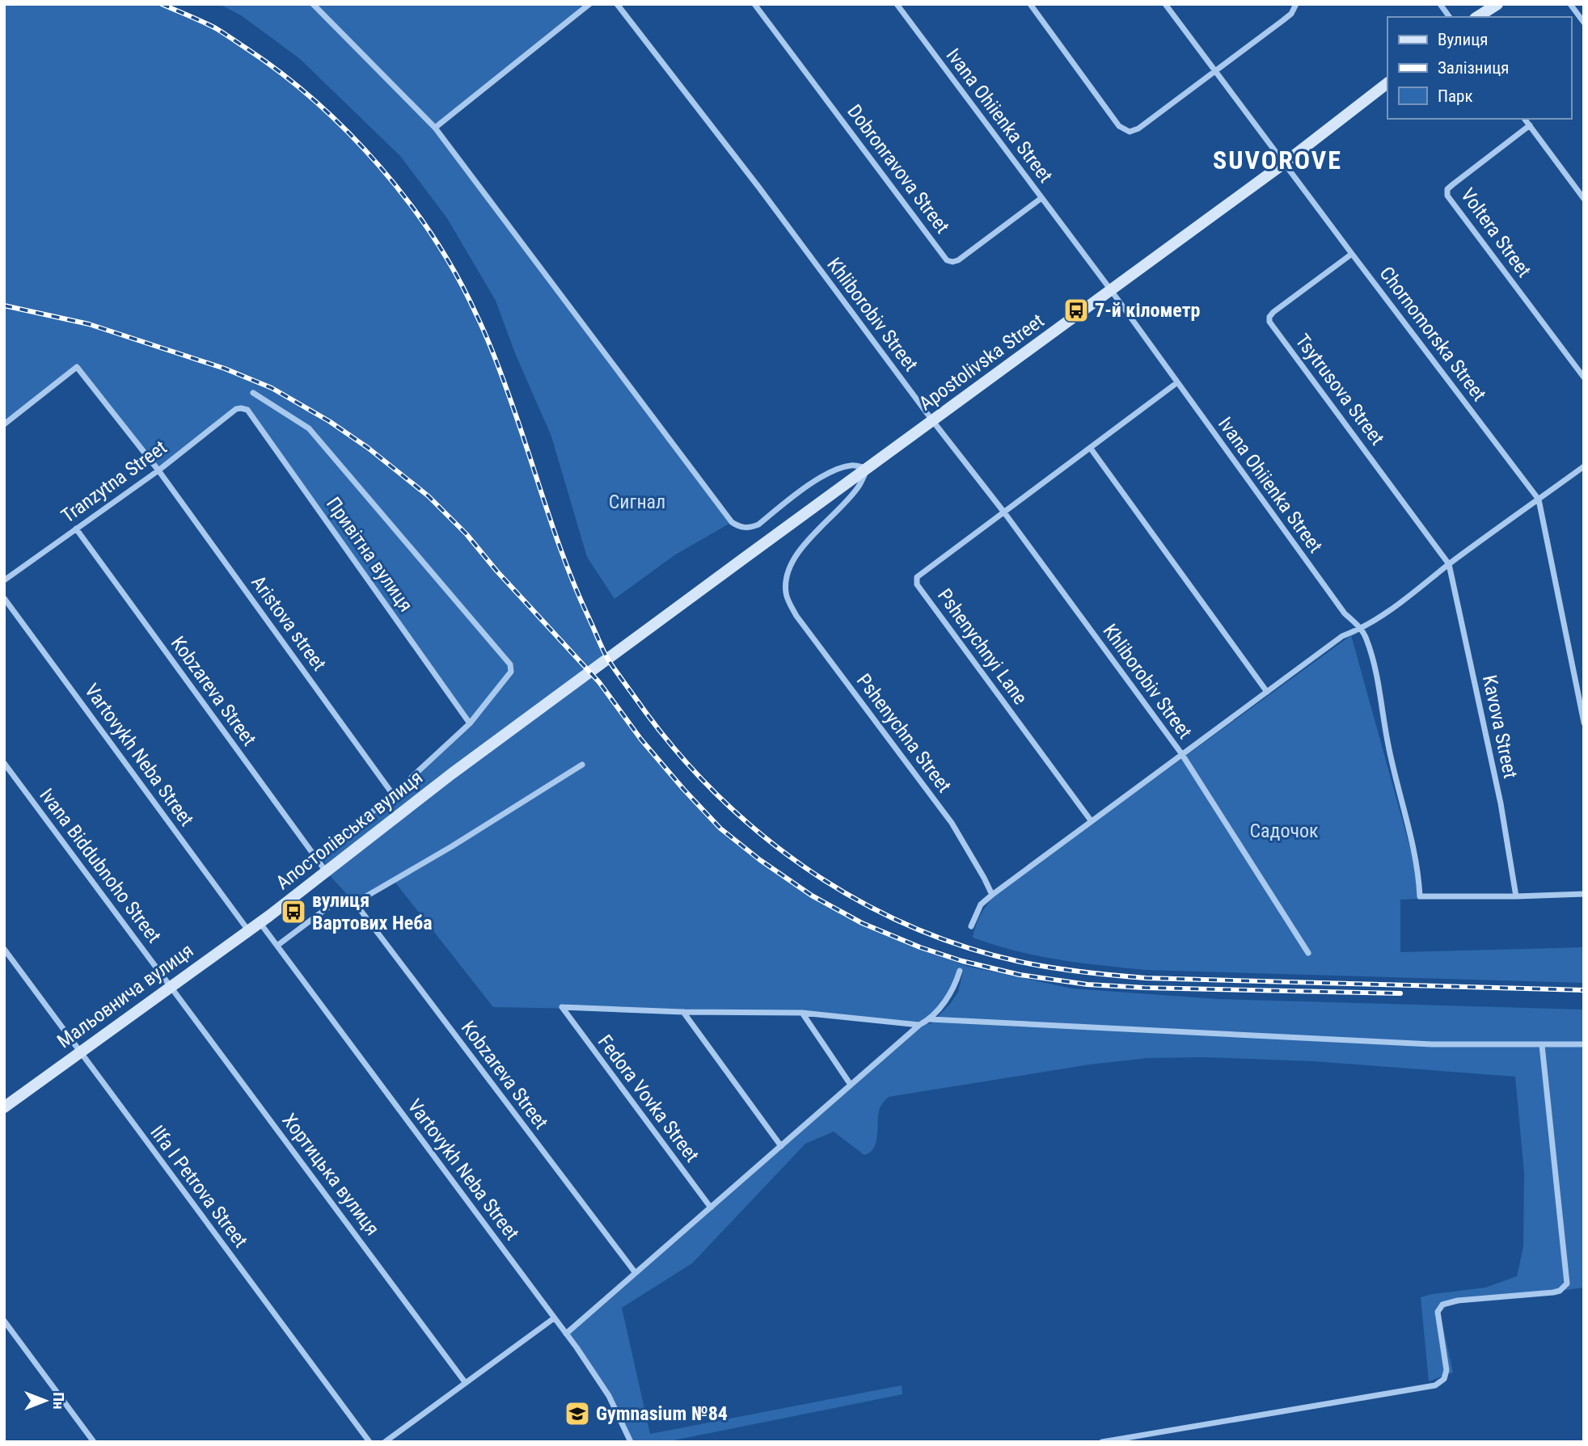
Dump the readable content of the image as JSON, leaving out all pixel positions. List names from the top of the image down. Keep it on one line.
{"streets":{"street":["Ivana Ohiienka Street","Dobronravova Street","Voltera Street","Khliborobiv Street","Chornomorska Street","Apostolivska Street","Tsytrusova Street","Tranzytna Street","Привітна вулиця","Aristova street","Pshenychnyi Lane","Kobzareva Street","Kavova Street","Pshenychna Street","Vartovykh Neba Street","Апостолівська вулиця","Ivana Biddubnoho Street","Мальовнича вулиця","Fedora Vovka Street","Хортицька вулиця","Ilfa I Petrova Street"]},"crossings":[["Ivana Ohiienka Street","Dobronravova Street"],["Ivana Ohiienka Street","Apostolivska Street"],["Ivana Ohiienka Street","Kavova Street"],["Khliborobiv Street","Apostolivska Street"],["Khliborobiv Street","Pshenychnyi Lane"],["Chornomorska Street","Apostolivska Street"],["Chornomorska Street","Tsytrusova Street"],["Apostolivska Street","Pshenychna Street"],["Apostolivska Street","Апостолівська вулиця"],["Tsytrusova Street","Kavova Street"],["Tranzytna Street","Привітна вулиця"],["Tranzytna Street","Aristova street"],["Tranzytna Street","Kobzareva Street"],["Kobzareva Street","Апостолівська вулиця"],["Pshenychna Street","Апостолівська вулиця"],["Vartovykh Neba Street","Апостолівська вулиця"],["Vartovykh Neba Street","Мальовнича вулиця"],["Апостолівська вулиця","Мальовнича вулиця"],["Ivana Biddubnoho Street","Мальовнича вулиця"],["Ivana Biddubnoho Street","Хортицька вулиця"],["Мальовнича вулиця","Хортицька вулиця"],["Мальовнича вулиця","Ilfa I Petrova Street"]],"districts":["SUVOROVE"],"parks":["Сигнал","Садочок"],"places":{"bus stop":["7-й кілометр","вулиця Вартових Неба"],"school or university":["Gymnasium №84"]},"legend":["Вулиця","Залізниця","Парк"],"north":"right"}
